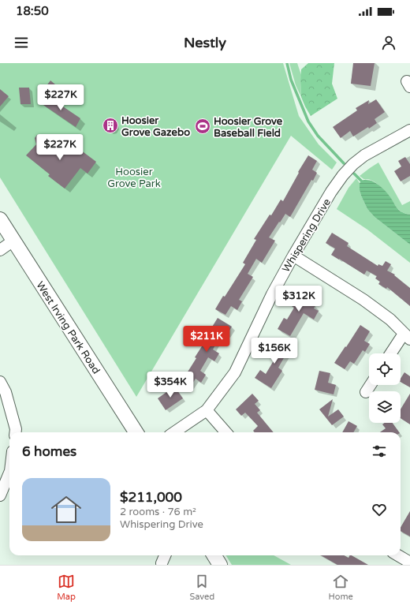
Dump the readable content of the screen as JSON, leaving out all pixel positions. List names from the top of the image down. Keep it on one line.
{"streets":{"main road":["West Irving Park Road"],"street":["Whispering Drive"]},"parks":["Hoosier Grove Park"],"places":{"building":["Hoosier Grove Gazebo"],"sports":["Hoosier Grove Baseball Field"]},"page":{"status":"18:50","header":"Nestly","price":["$227K","$227K","$312K","$211K","$156K","$354K"],"heading":"6 homes","list":[{"name":"$211,000","note":"2 rooms · 76 m² · Whispering Drive"}],"tabs":["Map","Saved","Home"]}}
